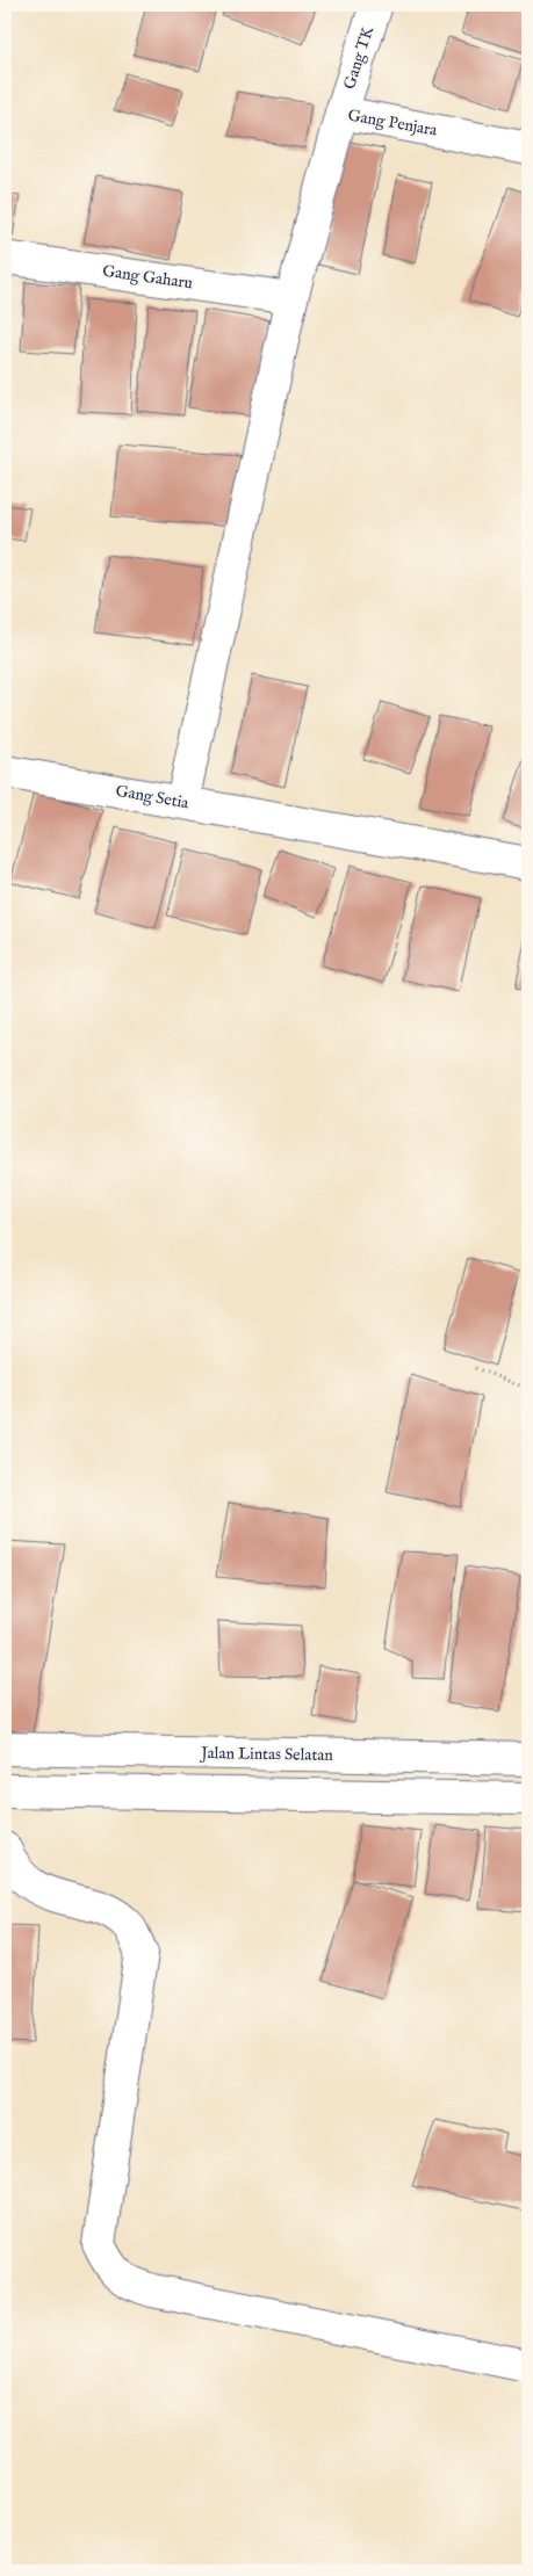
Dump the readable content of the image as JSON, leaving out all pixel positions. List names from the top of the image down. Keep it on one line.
{"streets":{"main road":["Gang TK","Gang Penjara","Gang Gaharu","Gang Setia","Jalan Lintas Selatan"]},"crossings":[["Gang TK","Gang Penjara"],["Gang Penjara","Gang Gaharu"],["Gang Penjara","Gang Setia"]]}
